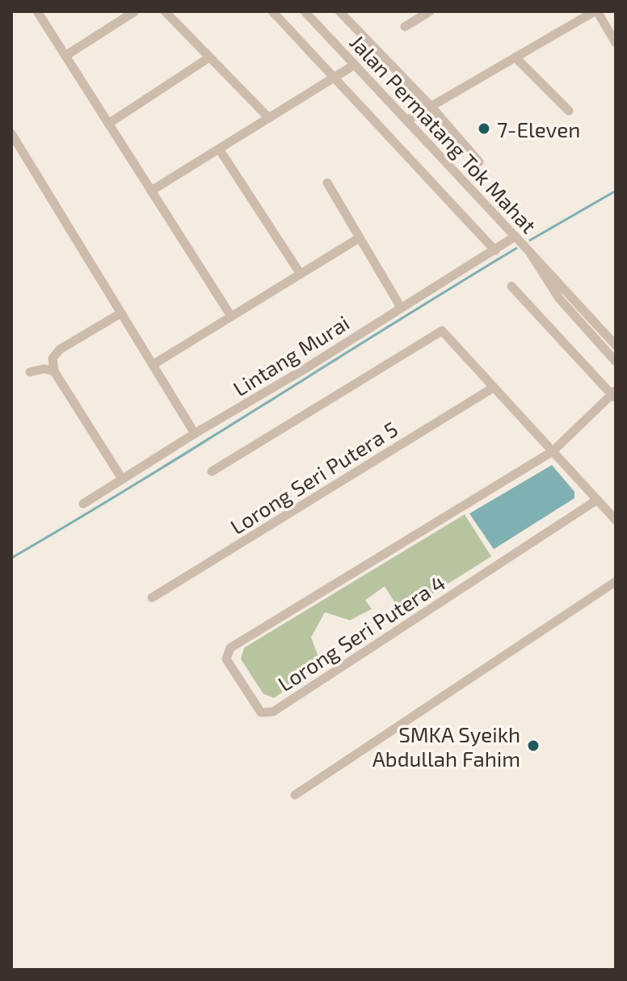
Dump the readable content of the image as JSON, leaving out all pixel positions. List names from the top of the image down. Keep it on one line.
{"streets":{"street":["Jalan Permatang Tok Mahat","Lintang Murai","Lorong Seri Putera 5","Lorong Seri Putera 4"]},"crossings":[["Jalan Permatang Tok Mahat","Lintang Murai"]],"places":["7-Eleven","SMKA Syeikh Abdullah Fahim"]}
